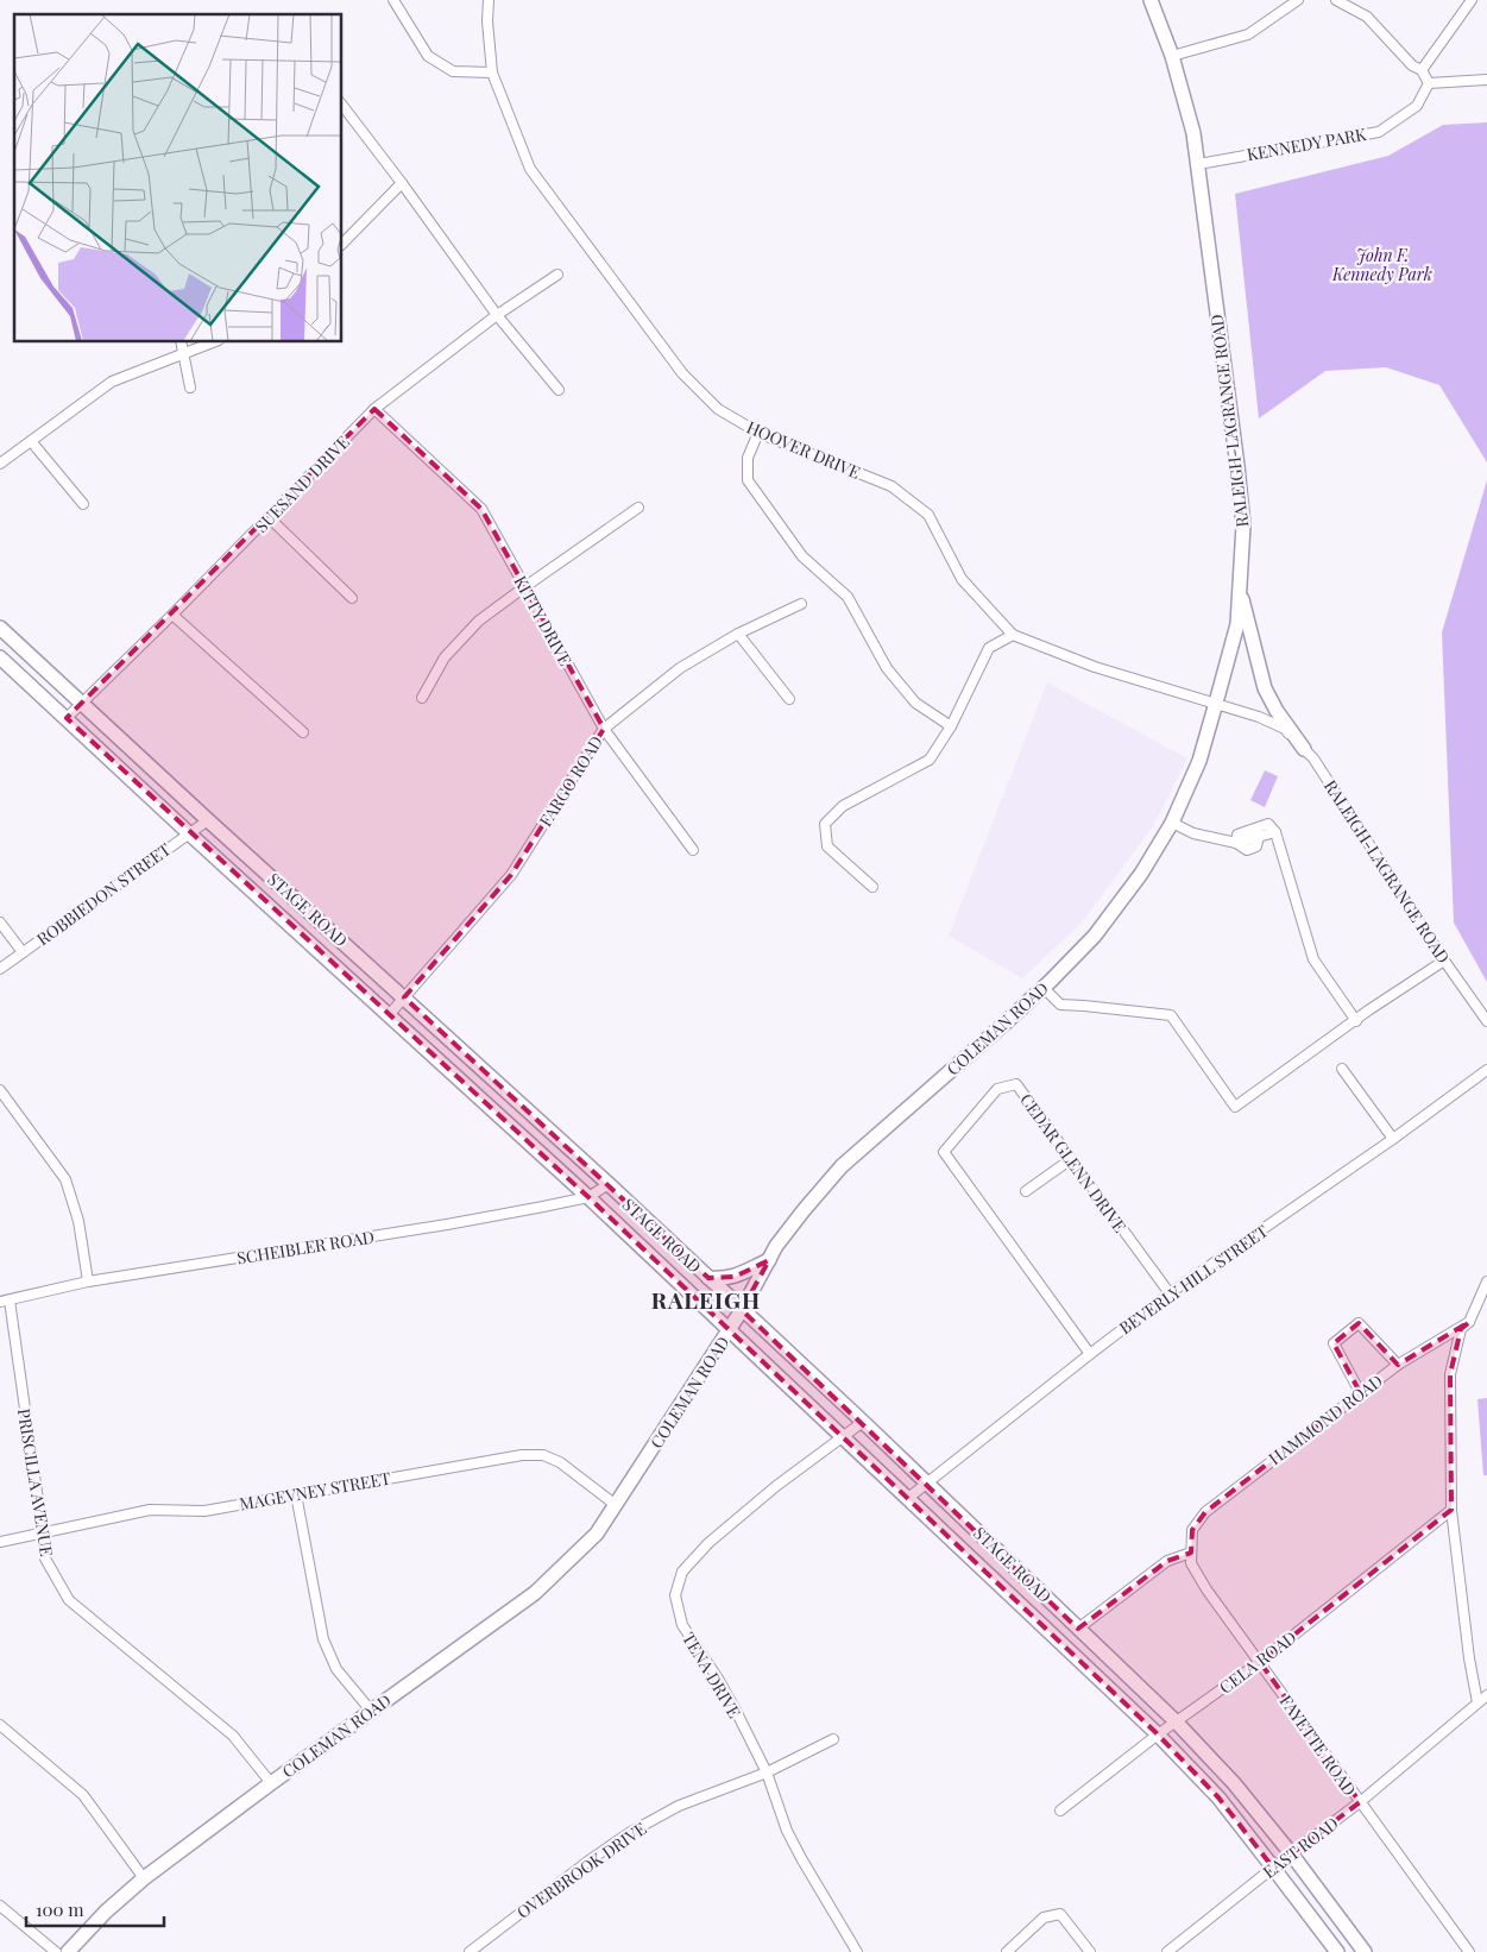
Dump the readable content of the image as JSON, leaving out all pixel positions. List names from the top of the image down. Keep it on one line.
{"streets":{"main road":["RALEIGH-LAGRANGE ROAD","STAGE ROAD","COLEMAN ROAD"],"street":["KENNEDY PARK","HOOVER DRIVE","SUESAND DRIVE","KITTY DRIVE","FARGO ROAD","ROBBIEDON STREET","CEDAR GLENN DRIVE","SCHEIBLER ROAD","BEVERLY HILL STREET","HAMMOND ROAD","PRISCILLA AVENUE","MAGEVNEY STREET","CELA ROAD","TENA DRIVE","FAYETTE ROAD","EAST ROAD","OVERBROOK DRIVE"]},"crossings":[["KENNEDY PARK","RALEIGH-LAGRANGE ROAD"],["RALEIGH-LAGRANGE ROAD","HOOVER DRIVE"],["RALEIGH-LAGRANGE ROAD","COLEMAN ROAD"],["HOOVER DRIVE","COLEMAN ROAD"],["SUESAND DRIVE","KITTY DRIVE"],["SUESAND DRIVE","STAGE ROAD"],["KITTY DRIVE","FARGO ROAD"],["FARGO ROAD","STAGE ROAD"],["ROBBIEDON STREET","STAGE ROAD"],["STAGE ROAD","COLEMAN ROAD"],["STAGE ROAD","SCHEIBLER ROAD"],["STAGE ROAD","BEVERLY HILL STREET"],["STAGE ROAD","CELA ROAD"],["STAGE ROAD","TENA DRIVE"],["STAGE ROAD","EAST ROAD"],["COLEMAN ROAD","PRISCILLA AVENUE"],["COLEMAN ROAD","MAGEVNEY STREET"],["CEDAR GLENN DRIVE","BEVERLY HILL STREET"],["SCHEIBLER ROAD","PRISCILLA AVENUE"],["HAMMOND ROAD","FAYETTE ROAD"],["PRISCILLA AVENUE","MAGEVNEY STREET"],["CELA ROAD","FAYETTE ROAD"],["TENA DRIVE","OVERBROOK DRIVE"],["FAYETTE ROAD","EAST ROAD"]],"districts":["RALEIGH"],"parks":["John F. Kennedy Park"],"scale_bar":"100 m"}
